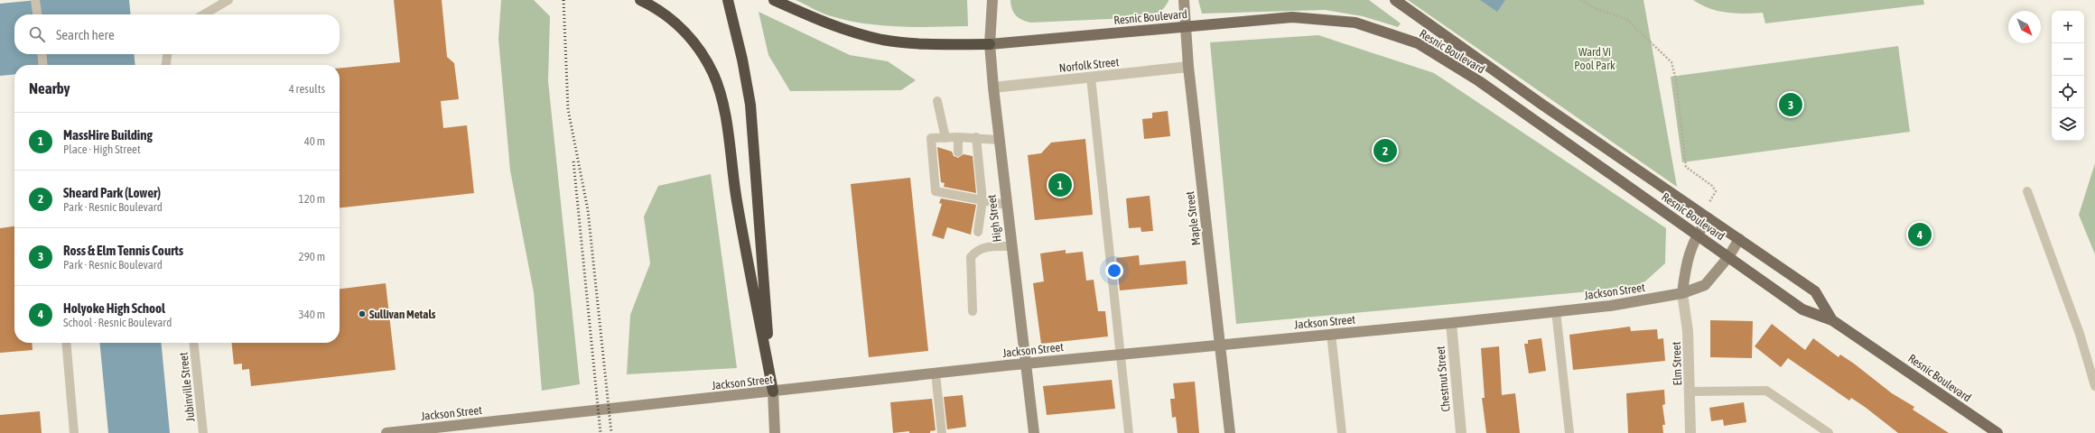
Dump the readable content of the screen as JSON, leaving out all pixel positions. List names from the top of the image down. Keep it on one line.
{"streets":{"main road":["Resnic Boulevard"],"street":["Norfolk Street","High Street","Maple Street","Jackson Street","Elm Street","Chestnut Street"],"lane":["Jubinville Street"]},"crossings":[["Resnic Boulevard","High Street"],["Resnic Boulevard","Maple Street"],["Resnic Boulevard","Jackson Street"],["Norfolk Street","High Street"],["Norfolk Street","Maple Street"],["High Street","Jackson Street"],["Maple Street","Jackson Street"],["Jackson Street","Elm Street"],["Jackson Street","Chestnut Street"]],"parks":["Ward Vi Pool Park"],"places":["Sullivan Metals"],"north":"bottom right","page":{"map_buttons":["+","−"],"search":"Search here","heading":["Nearby","4 results"],"pins":["3","2","1","4"],"list":[{"mark":"1","name":"MassHire Building","note":"Place · High Street","value":"40 m"},{"mark":"2","name":"Sheard Park (Lower)","note":"Park · Resnic Boulevard","value":"120 m"},{"mark":"3","name":"Ross & Elm Tennis Courts","note":"Park · Resnic Boulevard","value":"290 m"},{"mark":"4","name":"Holyoke High School","note":"School · Resnic Boulevard","value":"340 m"}]}}
